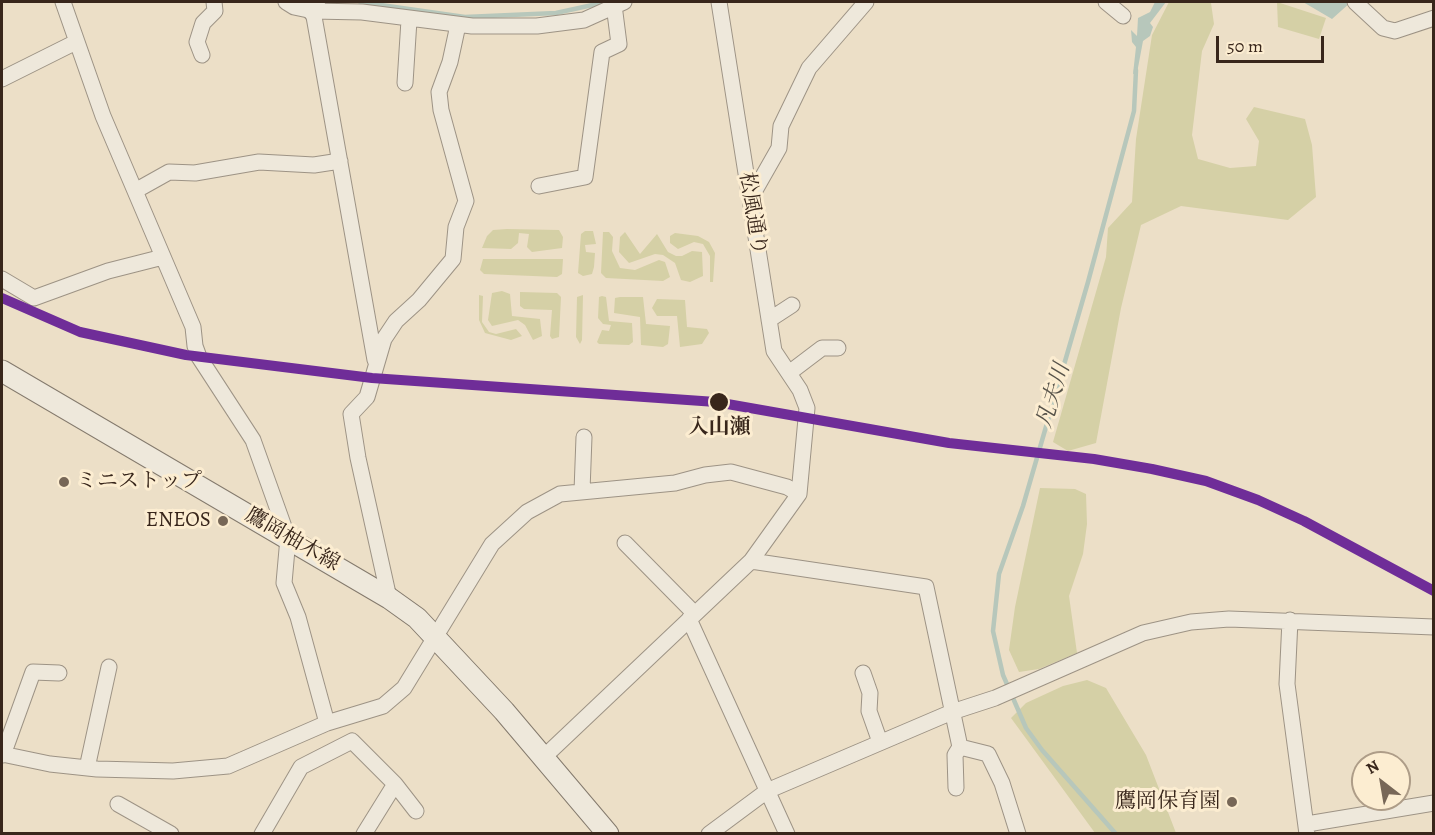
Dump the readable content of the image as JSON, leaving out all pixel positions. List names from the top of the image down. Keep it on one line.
{"streets":{"main road":["鷹岡柚木線"],"street":["松風通り"]},"water":["凡夫川"],"places":["入山瀬","ミニストップ","ENEOS","鷹岡保育園"],"scale_bar":"50 m","north":"top left"}
